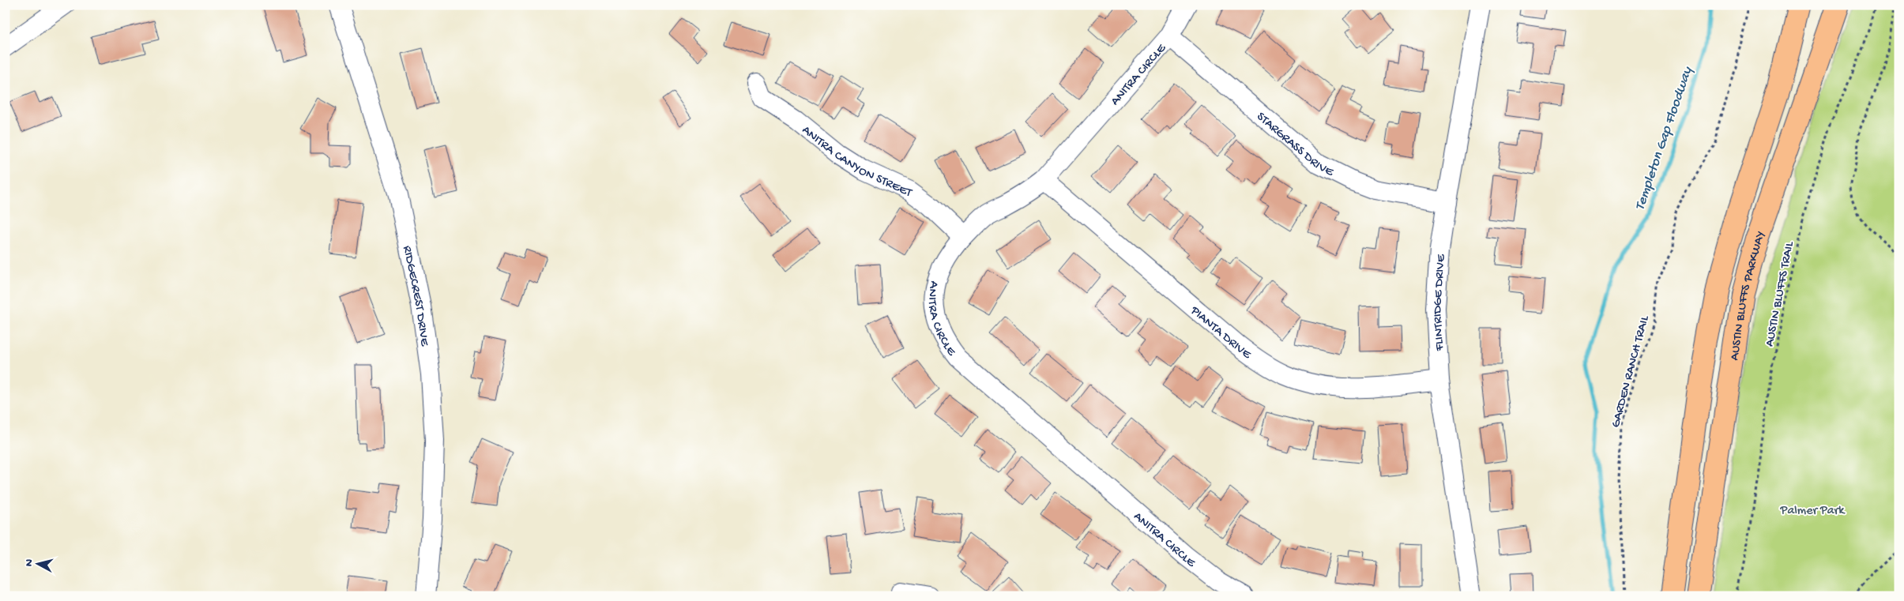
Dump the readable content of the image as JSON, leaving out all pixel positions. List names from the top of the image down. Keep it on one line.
{"streets":{"main road":["AUSTIN BLUFFS PARKWAY"],"street":["ANITRA CIRCLE","STARGRASS DRIVE","ANITRA CANYON STREET","RIDGECREST DRIVE","FLINTRIDGE DRIVE","PIANTA DRIVE"],"path":["AUSTIN BLUFFS TRAIL","GARDEN RANCH TRAIL"]},"crossings":[["ANITRA CIRCLE","STARGRASS DRIVE"],["ANITRA CIRCLE","ANITRA CANYON STREET"],["ANITRA CIRCLE","PIANTA DRIVE"],["STARGRASS DRIVE","FLINTRIDGE DRIVE"],["FLINTRIDGE DRIVE","PIANTA DRIVE"]],"water":["Templeton Gap Floodway"],"parks":["Palmer Park"],"north":"left"}
